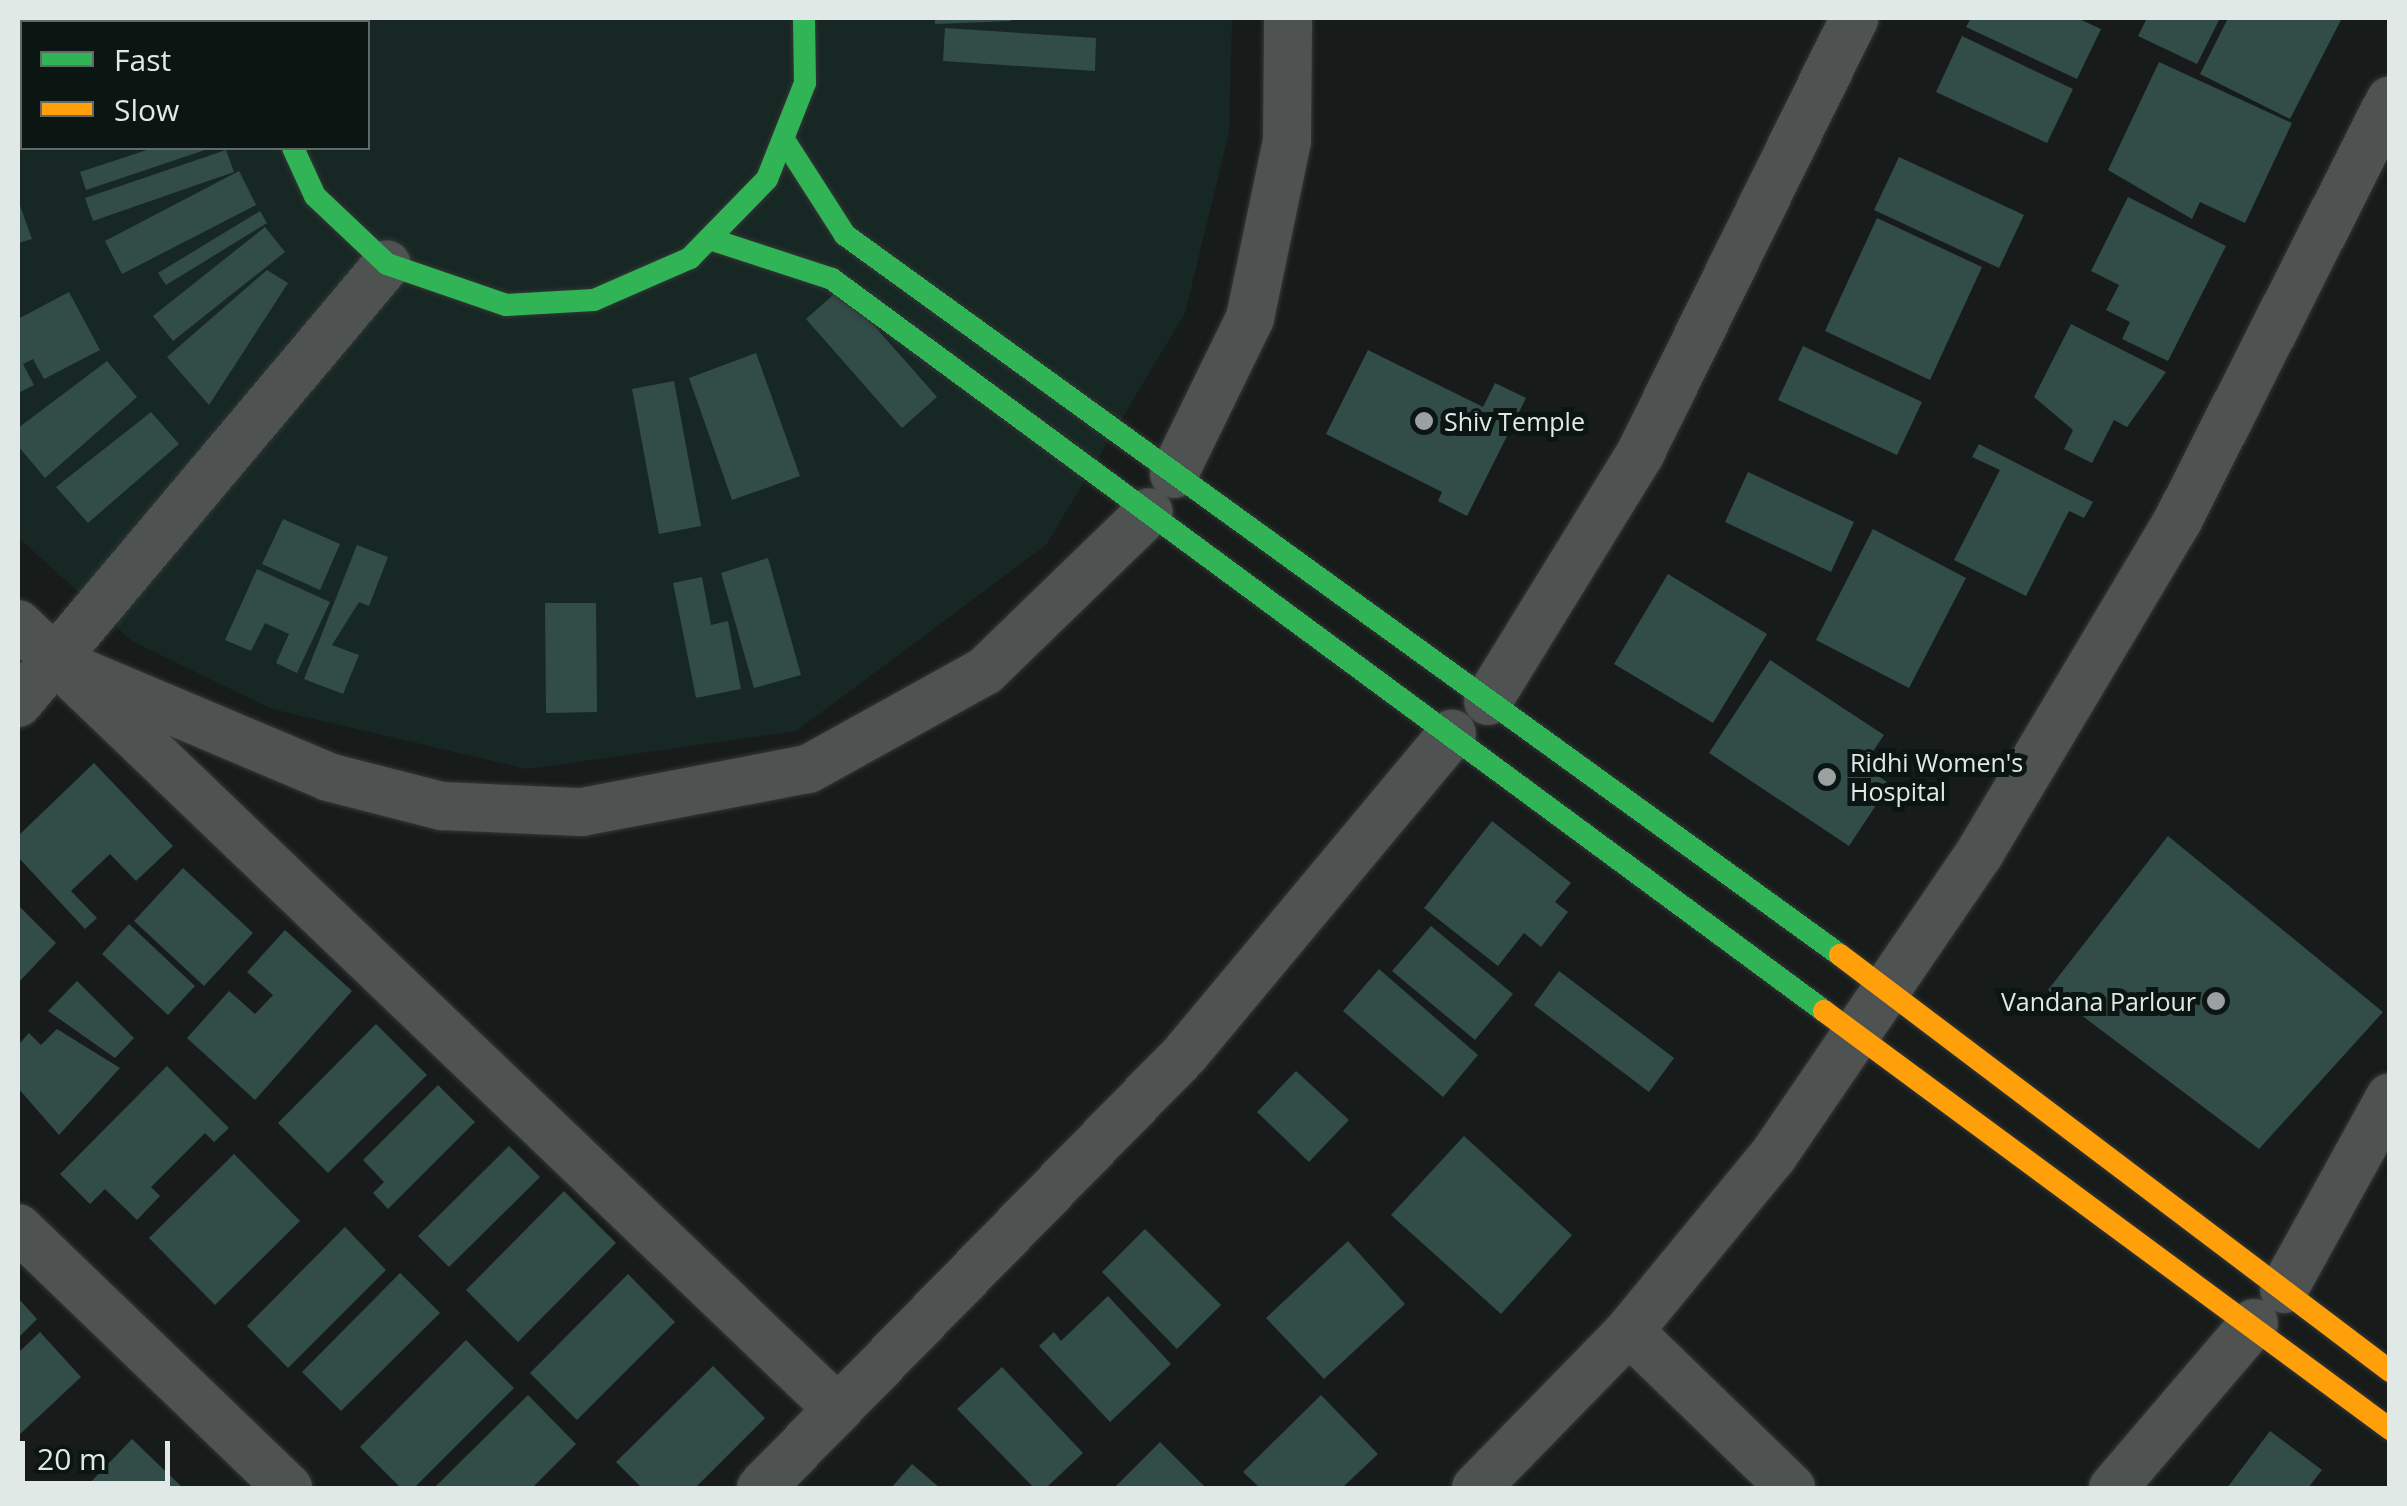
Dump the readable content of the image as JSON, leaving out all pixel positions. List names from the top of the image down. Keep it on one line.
{"places":["Shiv Temple","Ridhi Women's Hospital","Vandana Parlour"],"legend":["Fast","Slow"],"scale_bar":"20 m"}
